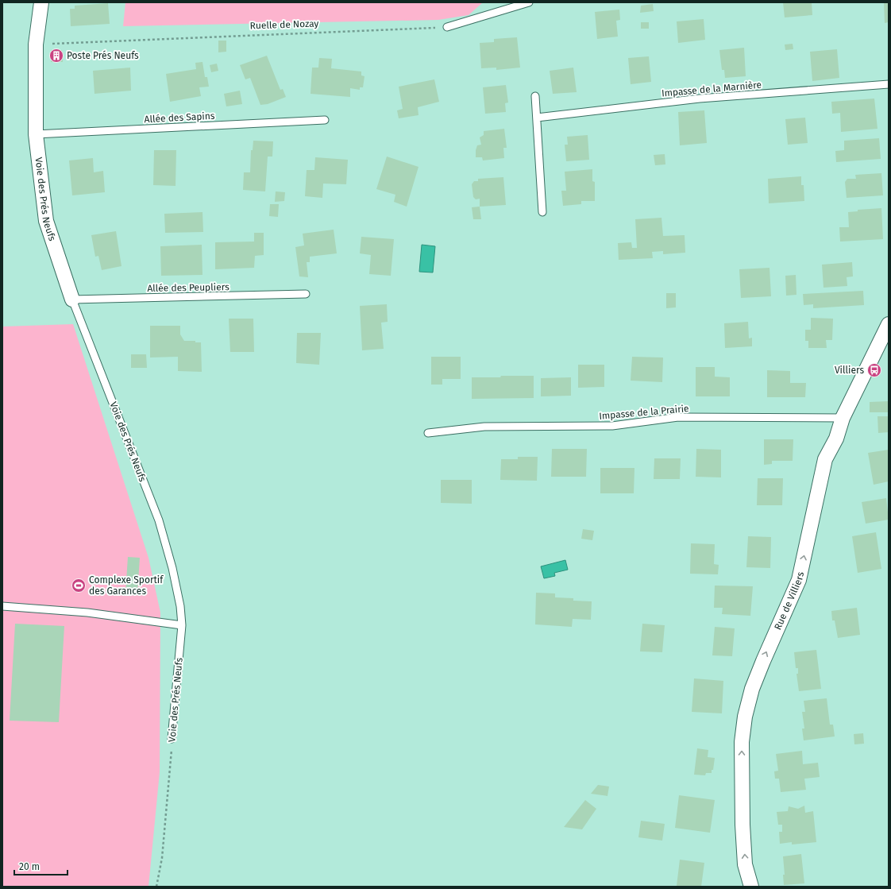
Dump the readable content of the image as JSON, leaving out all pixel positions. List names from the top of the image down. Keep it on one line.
{"streets":{"street":["Voie des Prés Neufs","Rue de Villiers"],"lane":["Impasse de la Marnière","Allée des Sapins","Allée des Peupliers","Impasse de la Prairie"],"path":["Ruelle de Nozay"]},"crossings":[["Ruelle de Nozay","Voie des Prés Neufs"],["Allée des Sapins","Voie des Prés Neufs"],["Voie des Prés Neufs","Allée des Peupliers"],["Impasse de la Prairie","Rue de Villiers"]],"one_way":["Rue de Villiers"],"places":{"building":["Poste Prés Neufs"],"bus stop":["Villiers"],"sports":["Complexe Sportif des Garances"]},"scale_bar":"20 m"}
